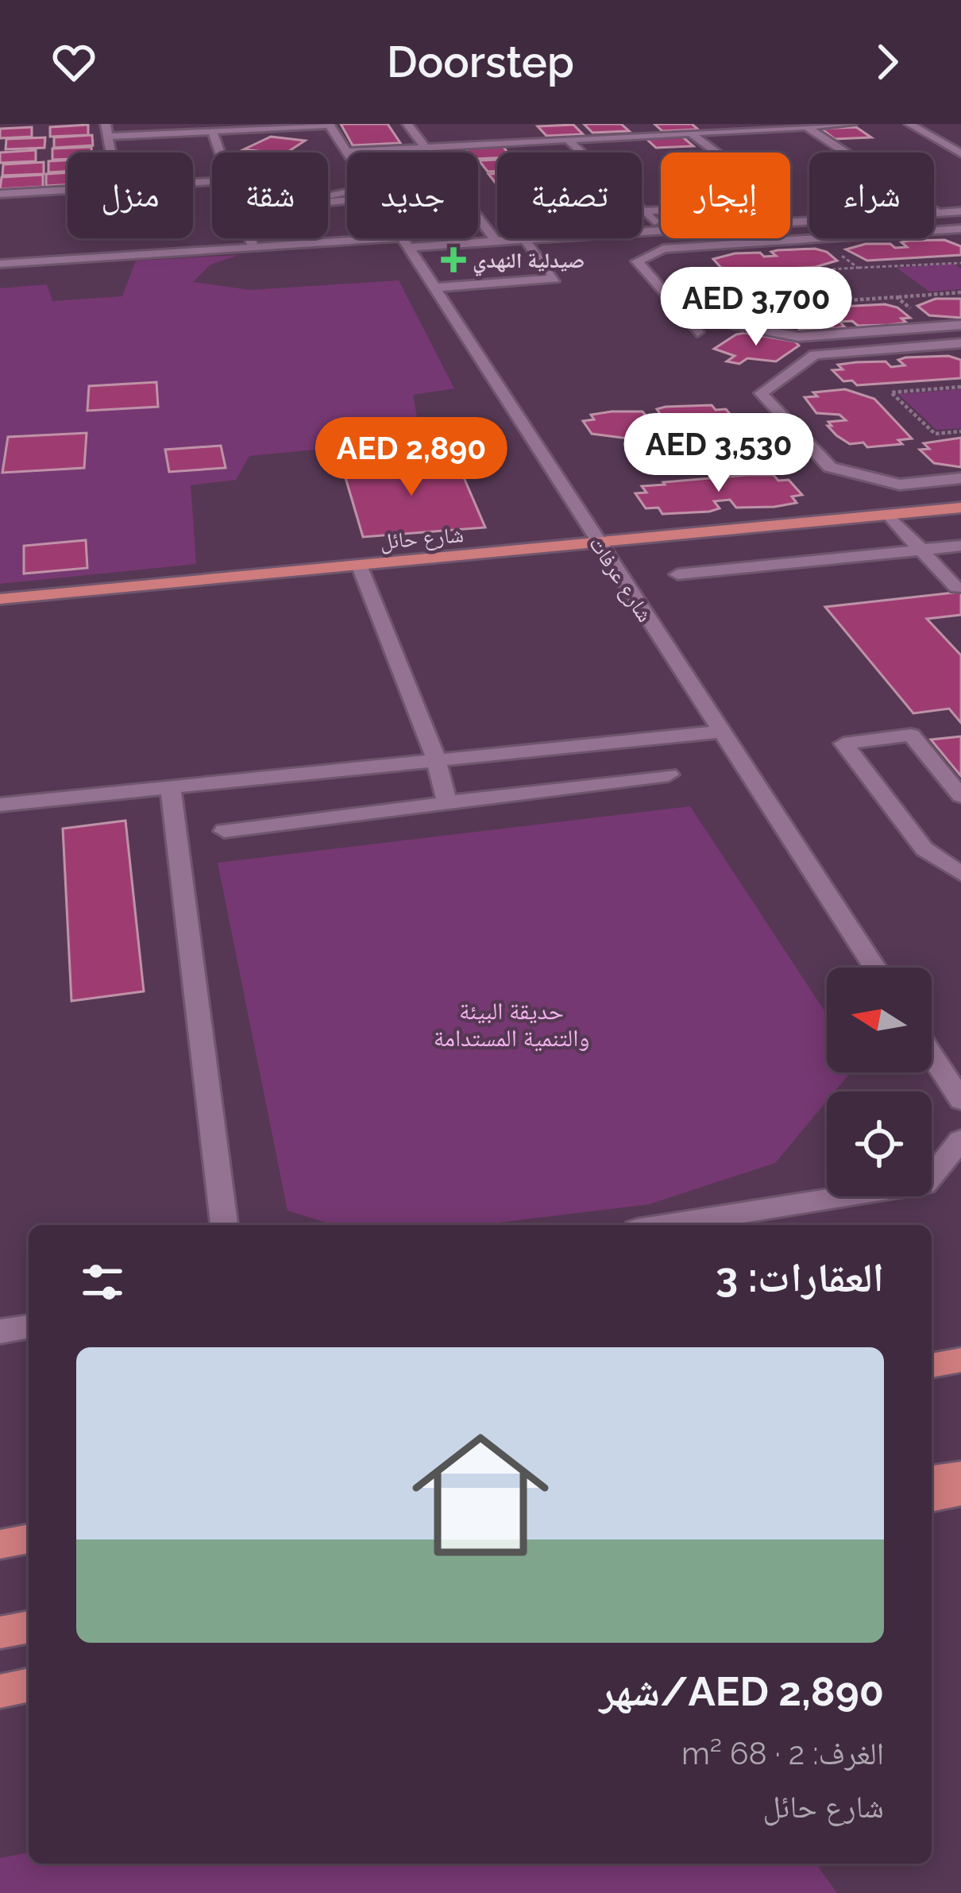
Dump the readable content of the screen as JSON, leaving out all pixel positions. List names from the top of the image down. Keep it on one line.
{"streets":{"main road":["شارع حائل"],"street":["شارع عرفات"]},"crossings":[["شارع حائل","شارع عرفات"]],"parks":["حديقة البيئة والتنمية المستدامة"],"places":{"health":["صيدلية النهدي"]},"north":"left","page":{"header":"Doorstep","chip":["شراء","إيجار","تصفية","جديد","شقة","منزل"],"price":["AED 3,700","AED 3,530","AED 2,890"],"heading":"العقارات: 3","list":[{"name":"AED 2,890/شهر","note":"الغرف: 2 · 68 m² · شارع حائل"}]}}
